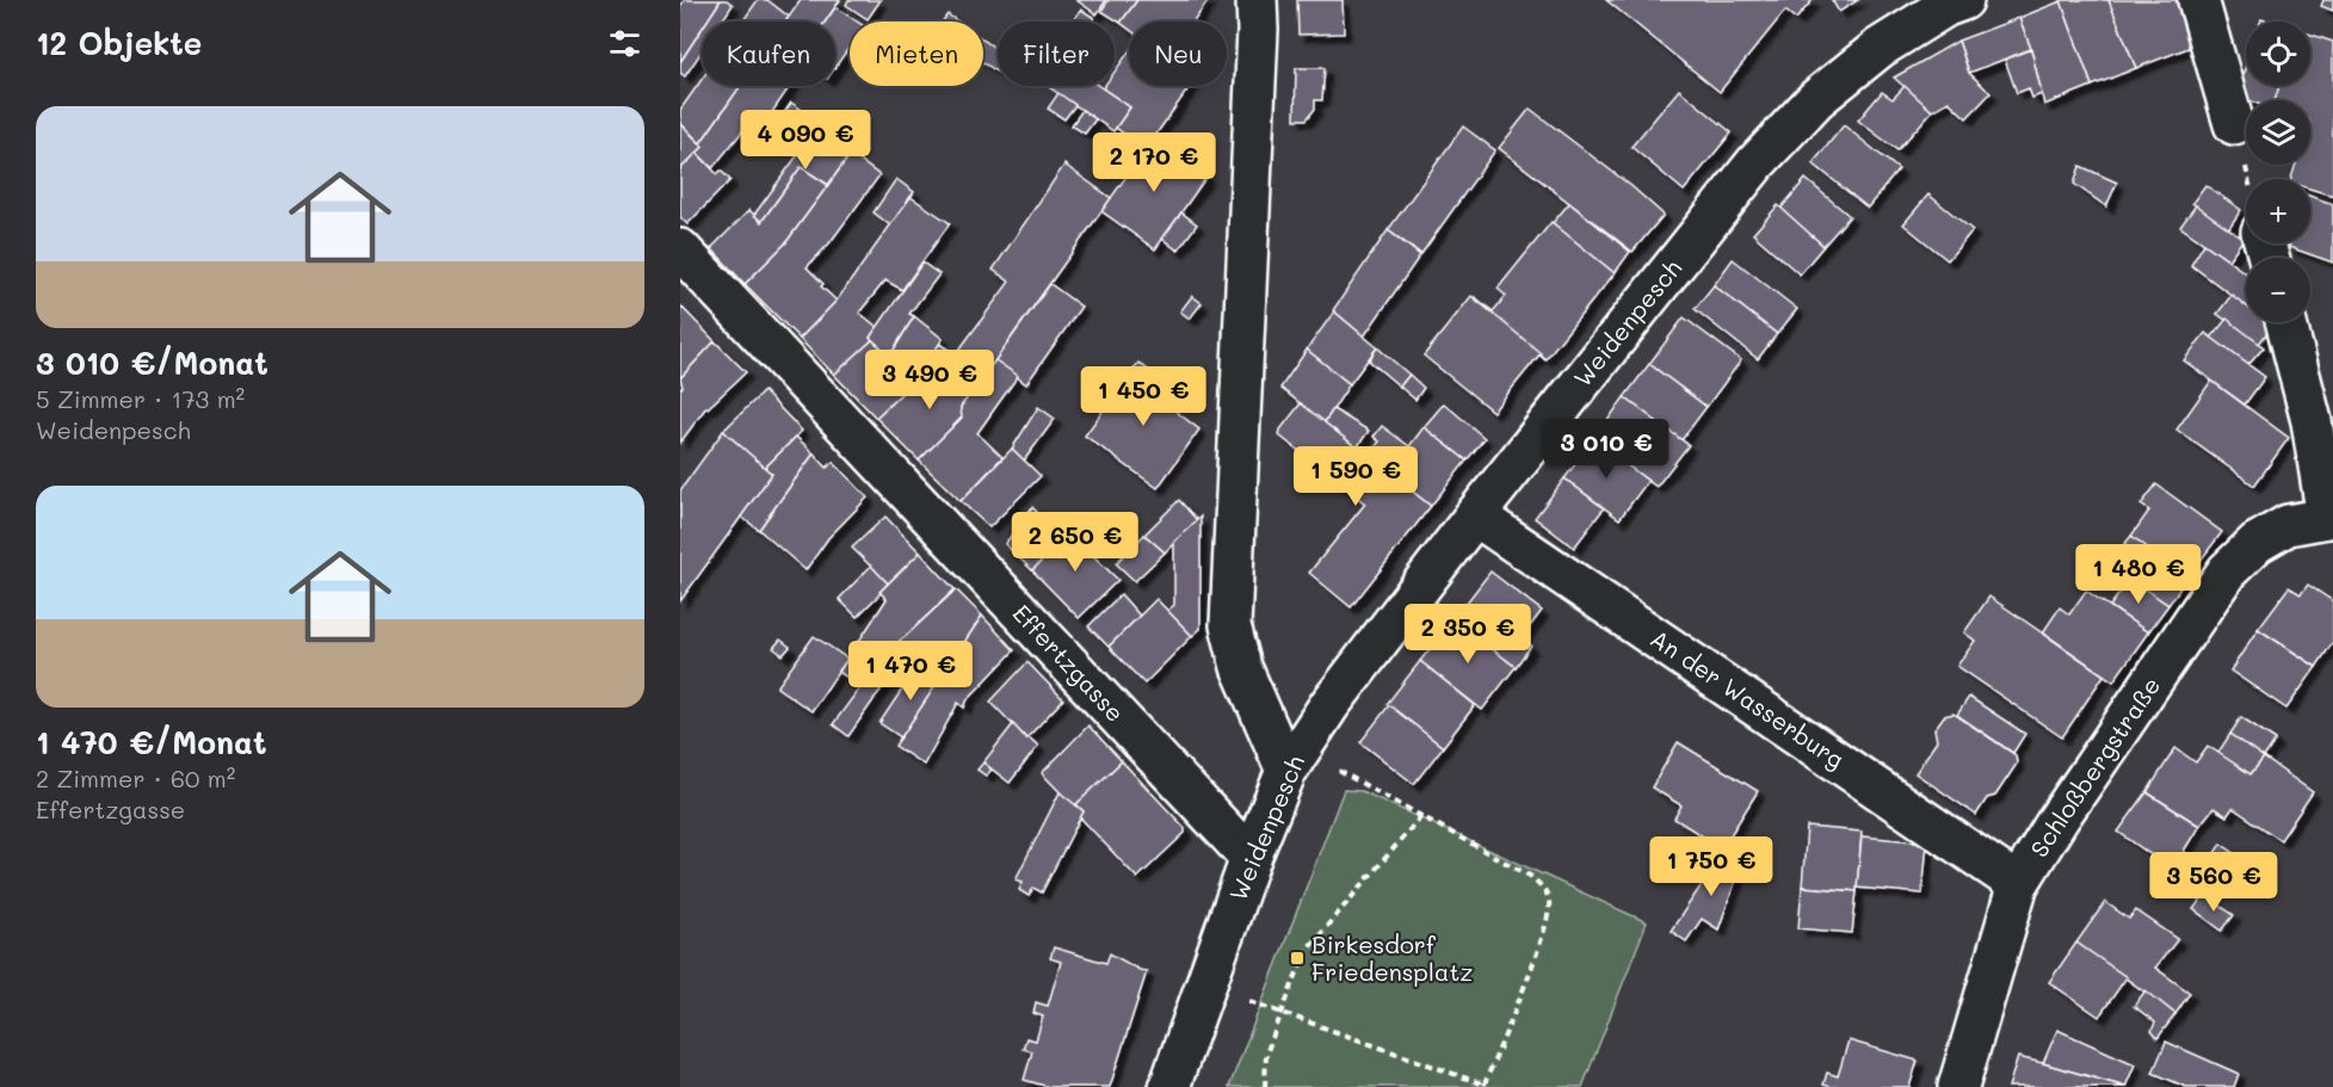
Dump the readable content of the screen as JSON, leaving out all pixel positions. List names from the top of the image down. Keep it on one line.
{"streets":{"street":["Weidenpesch","Effertzgasse","An der Wasserburg","Schloßbergstraße"]},"crossings":[["Weidenpesch","Effertzgasse"],["Weidenpesch","An der Wasserburg"],["An der Wasserburg","Schloßbergstraße"]],"places":{"transit":["Birkesdorf Friedensplatz"]},"page":{"heading":"12 Objekte","map_buttons":["+","−"],"chip":["Kaufen","Mieten","Filter","Neu"],"list":[{"name":"3 010 €/Monat","note":"5 Zimmer · 173 m² · Weidenpesch"},{"name":"1 470 €/Monat","note":"2 Zimmer · 60 m² · Effertzgasse"}],"price":["4 090 €","2 170 €","3 490 €","1 450 €","3 010 €","1 590 €","2 650 €","1 480 €","2 350 €","1 470 €","1 750 €","3 560 €"]}}
